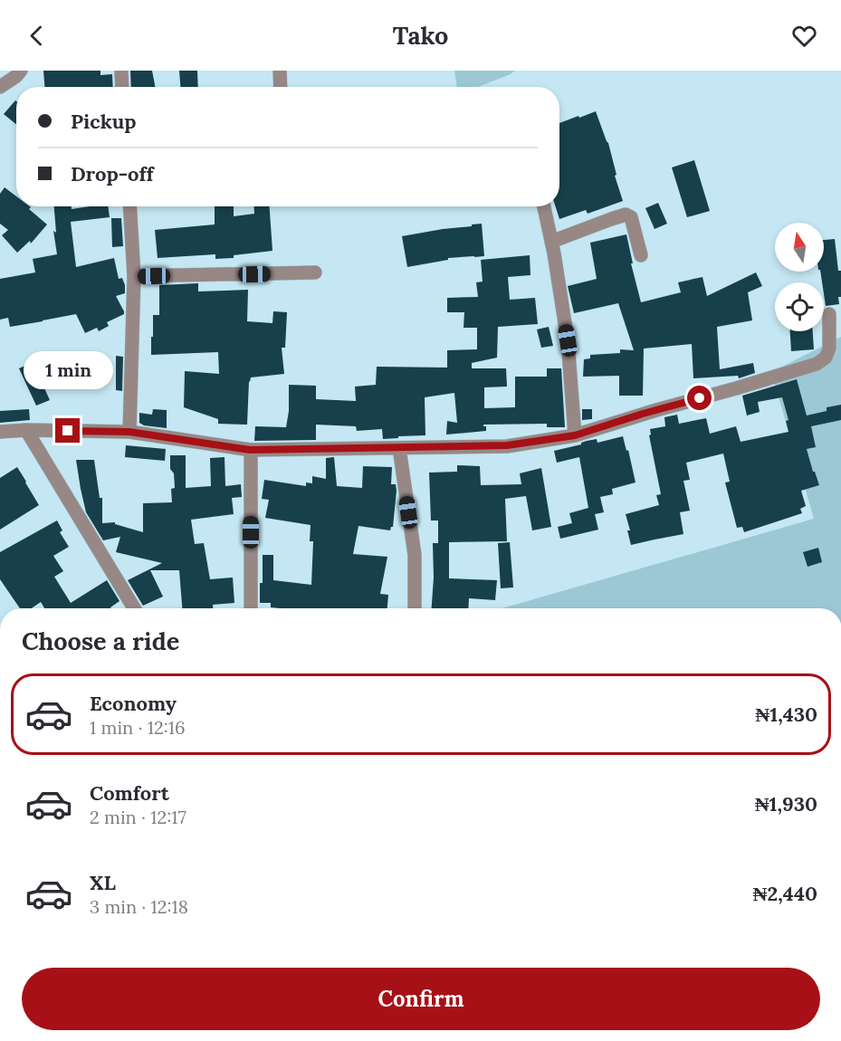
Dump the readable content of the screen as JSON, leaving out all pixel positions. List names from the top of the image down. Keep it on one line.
{"north":"top","page":{"header":"Tako","banner":["Pickup","Drop-off"],"bubble":"1 min","heading":"Choose a ride","list":[{"name":"Economy","note":"1 min · 12:16","value":"₦1,430"},{"name":"Comfort","note":"2 min · 12:17","value":"₦1,930"},{"name":"XL","note":"3 min · 12:18","value":"₦2,440"}],"buttons":"Confirm"}}
